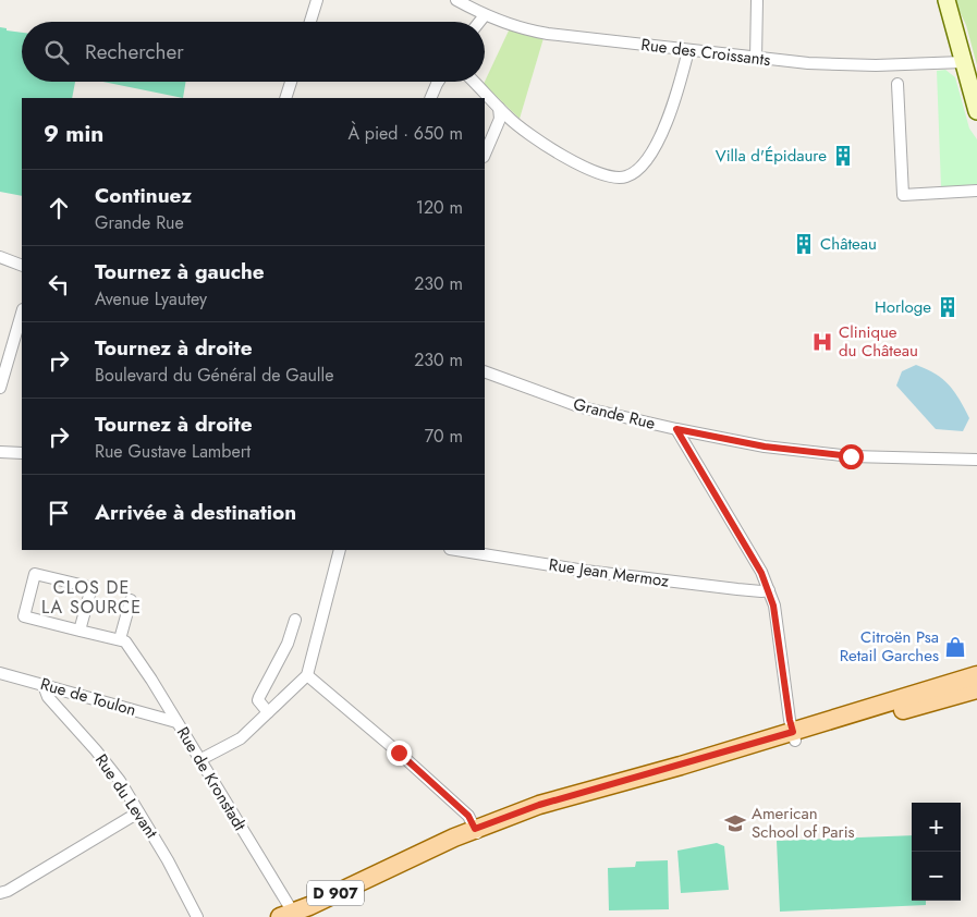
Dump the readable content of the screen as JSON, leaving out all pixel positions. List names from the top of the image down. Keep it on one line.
{"streets":{"main road":["D 907"],"street":["Rue des Croissants","Grande Rue","Rue Jean Mermoz","Rue de Toulon","Rue de Kronstadt","Rue du Levant"]},"crossings":[["Rue de Toulon","Rue de Kronstadt"],["Rue de Toulon","Rue du Levant"],["Rue de Kronstadt","D 907"]],"districts":["CLOS DE LA SOURCE"],"places":{"building":["Villa d'Épidaure","Château","Horloge"],"hospital":["Clinique du Château"],"shop":["Citroën Psa Retail Garches"],"school or university":["American School of Paris"]},"page":{"search":"Rechercher","heading":["9 min","À pied · 650 m"],"list":[["Continuez","Grande Rue","120 m"],["Tournez à gauche","Avenue Lyautey","230 m"],["Tournez à droite","Boulevard du Général de Gaulle","230 m"],["Tournez à droite","Rue Gustave Lambert","70 m"],"Arrivée à destination"],"map_buttons":["+","−"]}}
